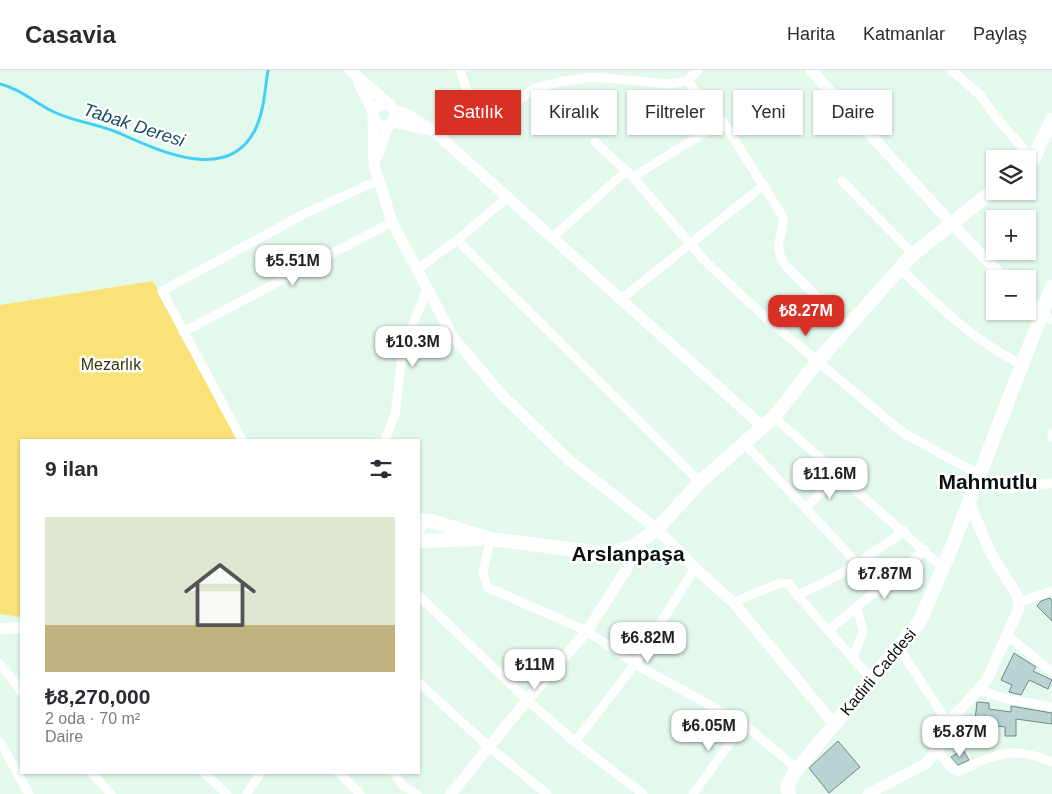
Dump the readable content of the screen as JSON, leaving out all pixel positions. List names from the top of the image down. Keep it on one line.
{"streets":{"main road":["Kadirli Caddesi"]},"districts":["Mahmutlu","Arslanpaşa"],"water":["Tabak Deresi"],"parks":["Mezarlık"],"page":{"header":"Casavia","nav":["Harita","Katmanlar","Paylaş"],"chip":["Satılık","Kiralık","Filtreler","Yeni","Daire"],"map_buttons":["+","−"],"price":["₺5.51M","₺8.27M","₺10.3M","₺11.6M","₺7.87M","₺6.82M","₺11M","₺6.05M","₺5.87M"],"heading":"9 ilan","list":[{"name":"₺8,270,000","note":"2 oda · 70 m² · Daire"}]}}
